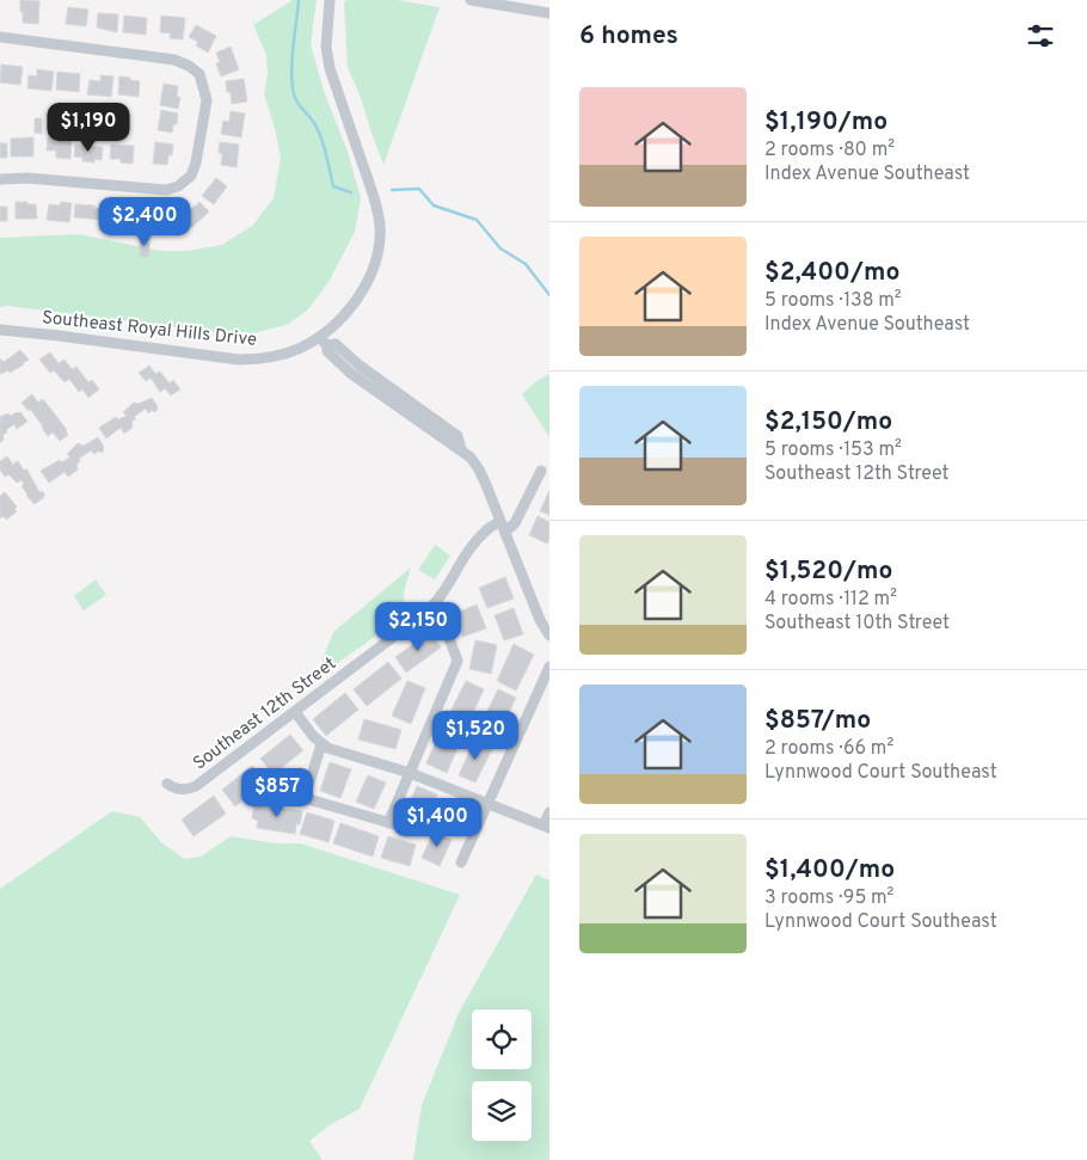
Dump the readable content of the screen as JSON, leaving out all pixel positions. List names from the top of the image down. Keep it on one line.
{"streets":{"street":["Southeast Royal Hills Drive","Southeast 12th Street"]},"page":{"heading":"6 homes","list":[{"name":"$1,190/mo","note":"2 rooms · 80 m² · Index Avenue Southeast"},{"name":"$2,400/mo","note":"5 rooms · 138 m² · Index Avenue Southeast"},{"name":"$2,150/mo","note":"5 rooms · 153 m² · Southeast 12th Street"},{"name":"$1,520/mo","note":"4 rooms · 112 m² · Southeast 10th Street"},{"name":"$857/mo","note":"2 rooms · 66 m² · Lynnwood Court Southeast"},{"name":"$1,400/mo","note":"3 rooms · 95 m² · Lynnwood Court Southeast"}],"price":["$1,190","$2,400","$2,150","$1,520","$857","$1,400"]}}
